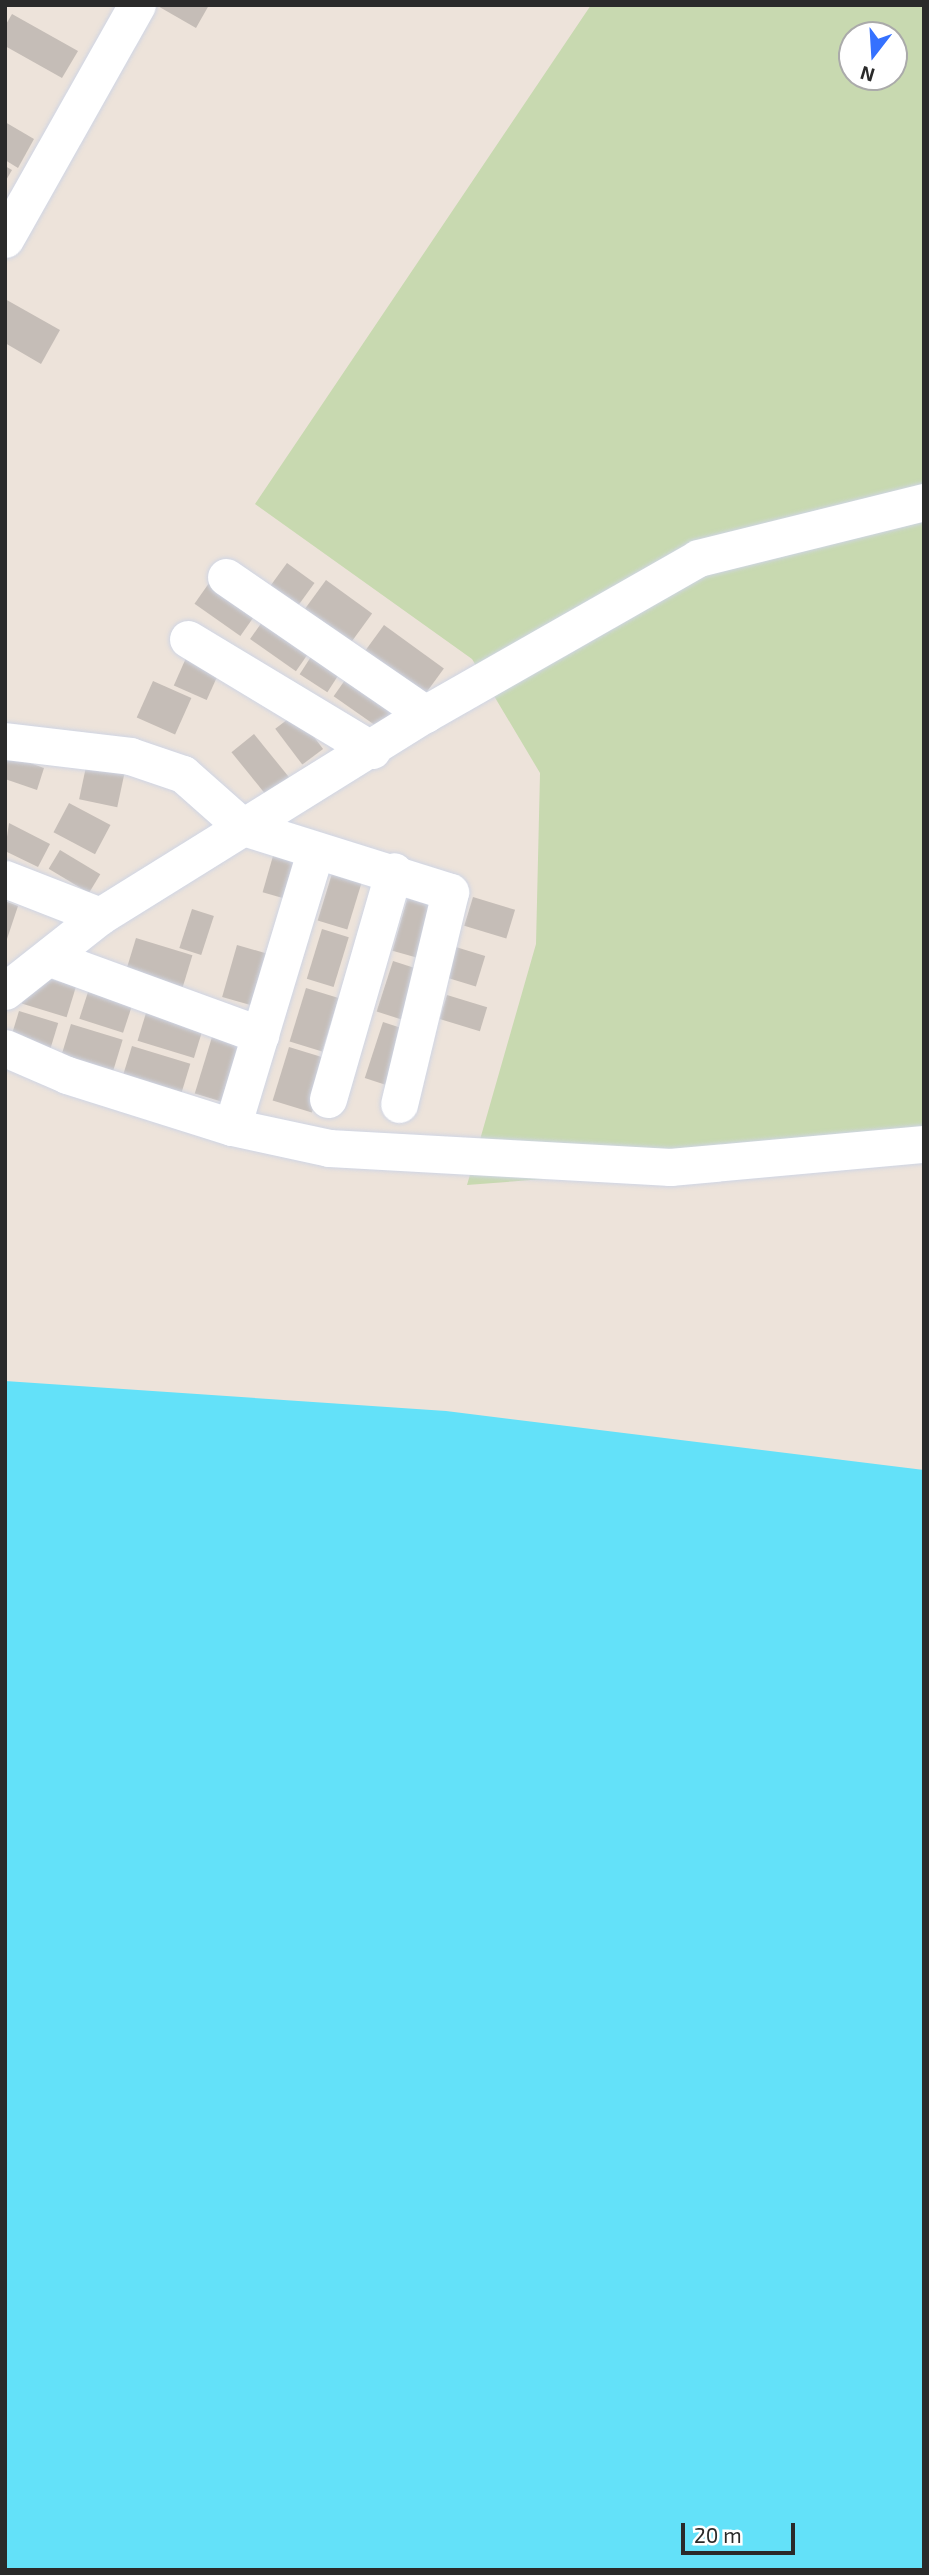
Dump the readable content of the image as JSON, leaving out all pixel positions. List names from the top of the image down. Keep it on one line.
{"scale_bar":"20 m","north":"bottom"}
